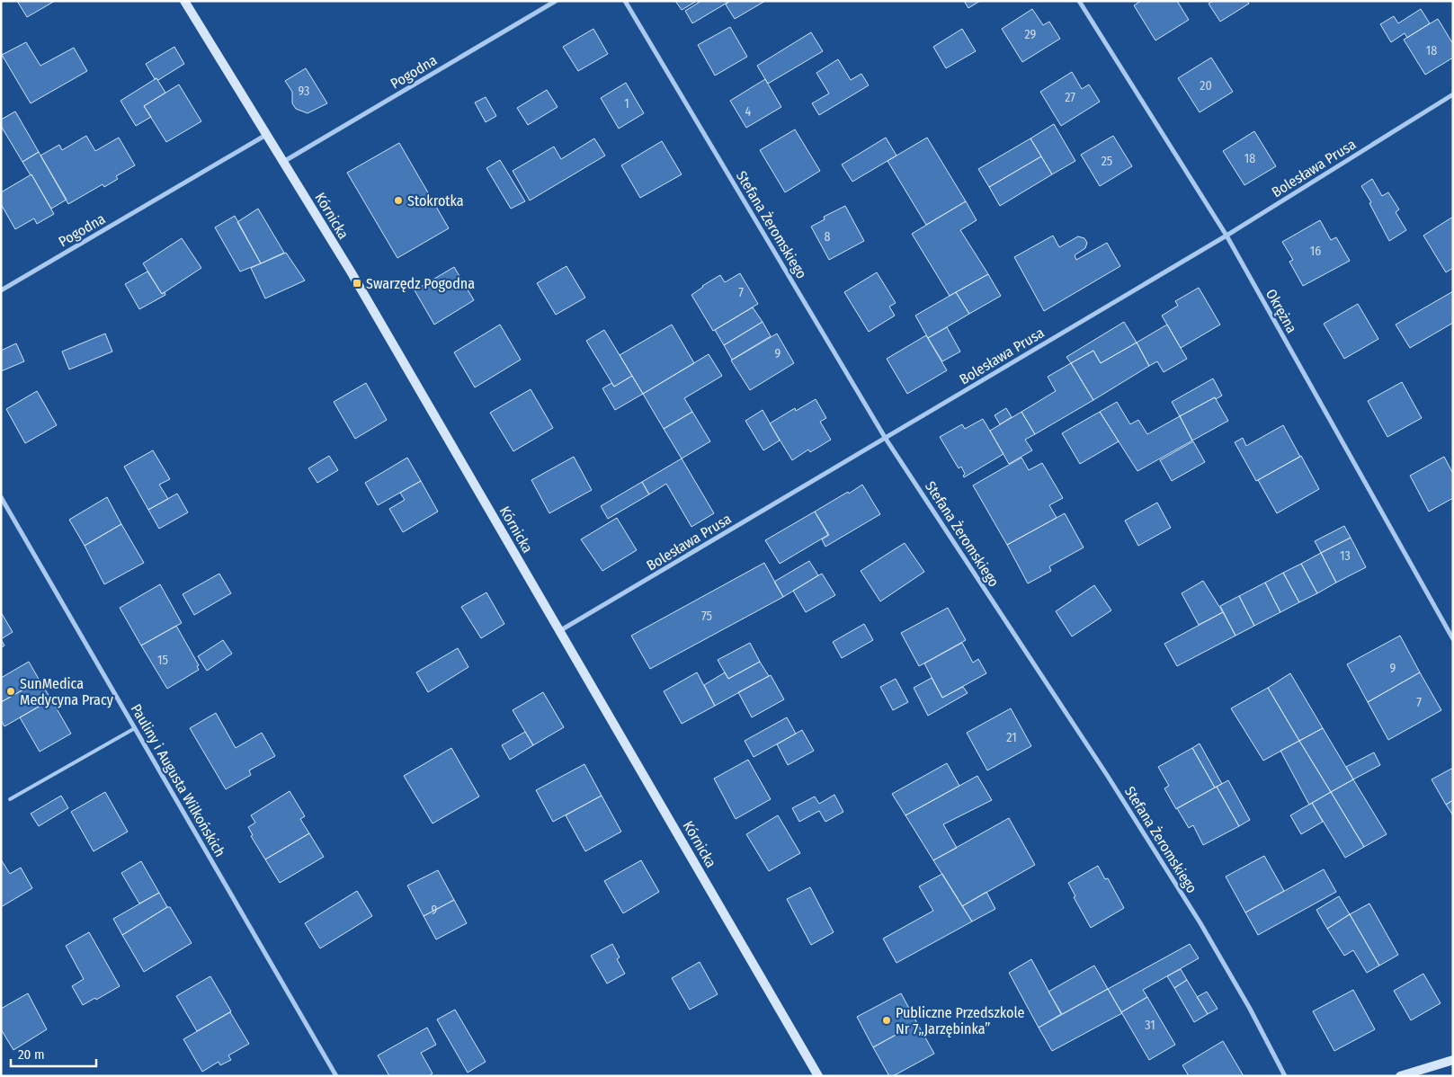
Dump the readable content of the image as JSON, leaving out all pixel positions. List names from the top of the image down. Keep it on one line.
{"streets":{"street":["Pogodna","Bolesława Prusa","Kórnicka","Stefana Żeromskiego","Okrężna","Pauliny i Augusta Wilkońskich"]},"crossings":[["Pogodna","Kórnicka"],["Bolesława Prusa","Kórnicka"],["Bolesława Prusa","Stefana Żeromskiego"],["Bolesława Prusa","Okrężna"]],"places":{"other":["Stokrotka","SunMedica Medycyna Pracy","Publiczne Przedszkole Nr 7„Jarzębinka”"],"transit":["Swarzędz Pogodna"]},"house_numbers":["29","18","20","93","27","1","4","18","25","8","16","7","9","13","75","15","9","7","21","9","31"],"scale_bar":"20 m"}
